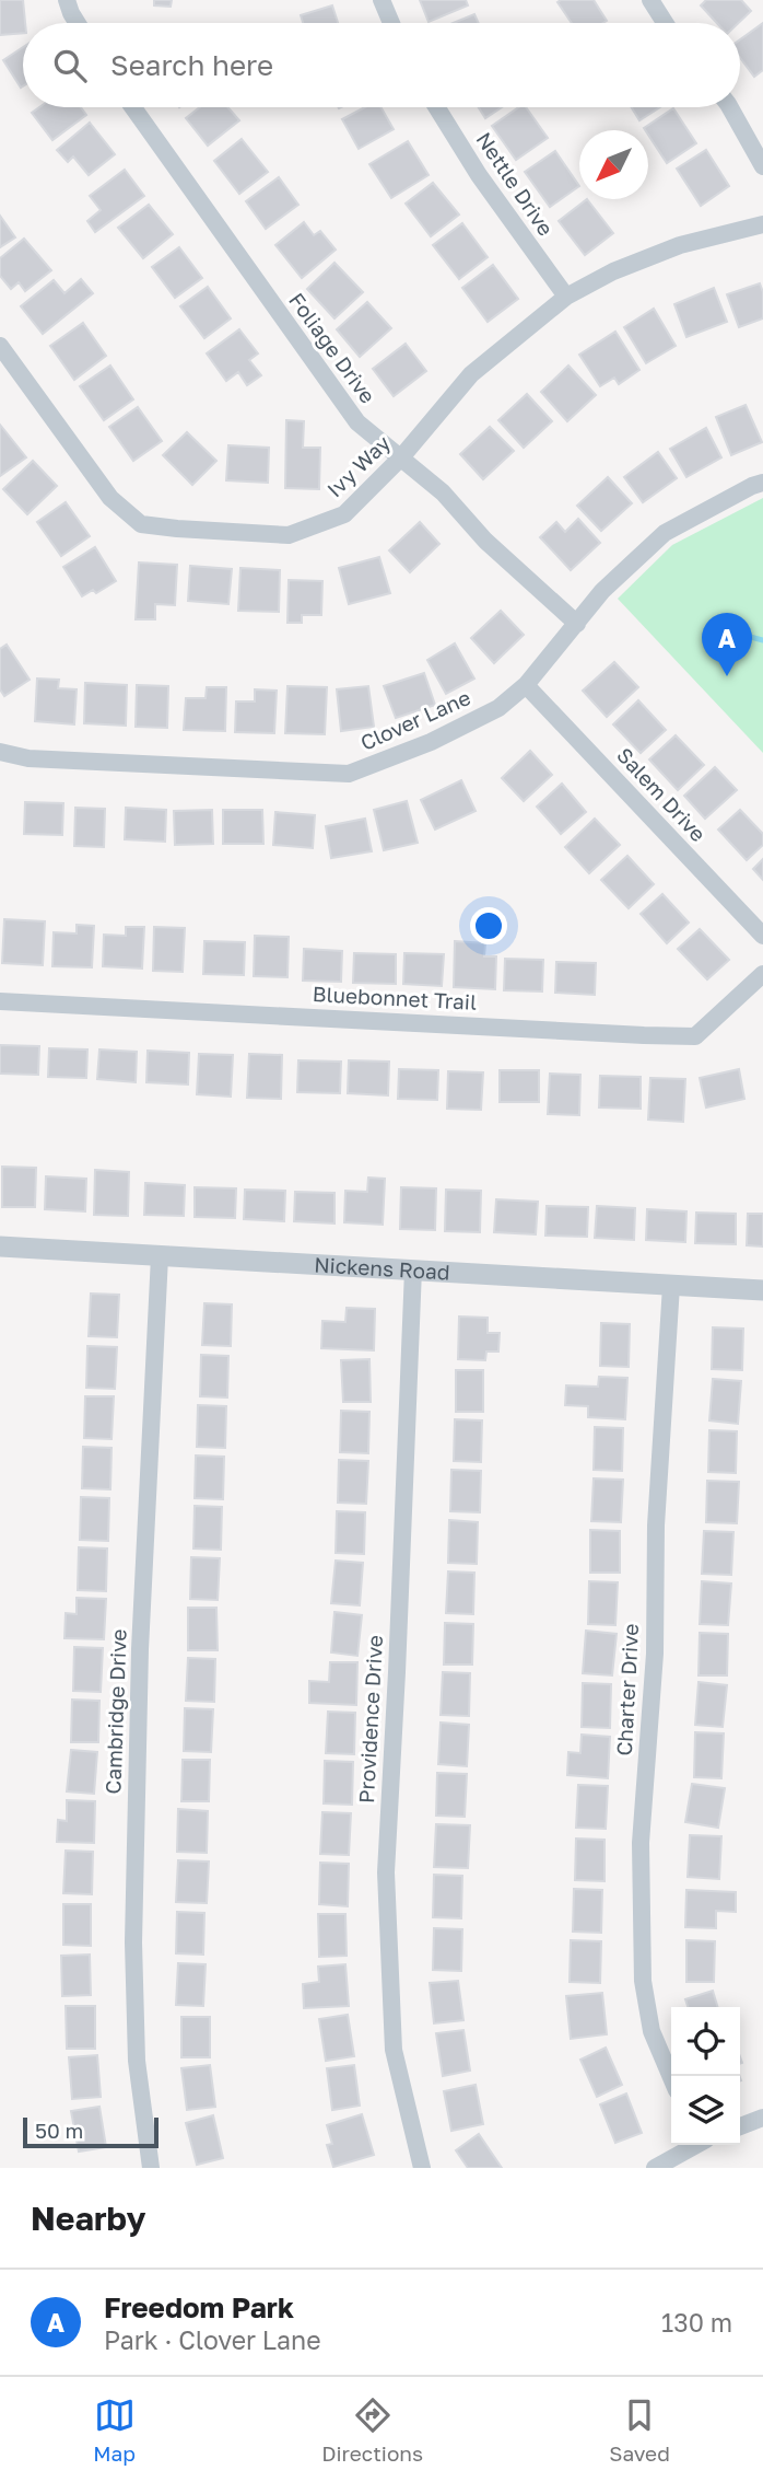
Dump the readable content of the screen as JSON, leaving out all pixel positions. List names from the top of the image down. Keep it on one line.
{"streets":{"street":["Nettle Drive","Foliage Drive","Ivy Way","Clover Lane","Salem Drive","Bluebonnet Trail","Nickens Road","Charter Drive","Cambridge Drive","Providence Drive"]},"crossings":[["Nettle Drive","Ivy Way"],["Foliage Drive","Ivy Way"],["Foliage Drive","Clover Lane"],["Clover Lane","Salem Drive"],["Nickens Road","Charter Drive"],["Nickens Road","Cambridge Drive"],["Nickens Road","Providence Drive"]],"scale_bar":"50 m","north":"bottom left","page":{"search":"Search here","pins":"A","scale":"50 m","heading":"Nearby","list":[{"mark":"A","name":"Freedom Park","note":"Park · Clover Lane","value":"130 m"}],"nav":["Map","Directions","Saved"]}}
